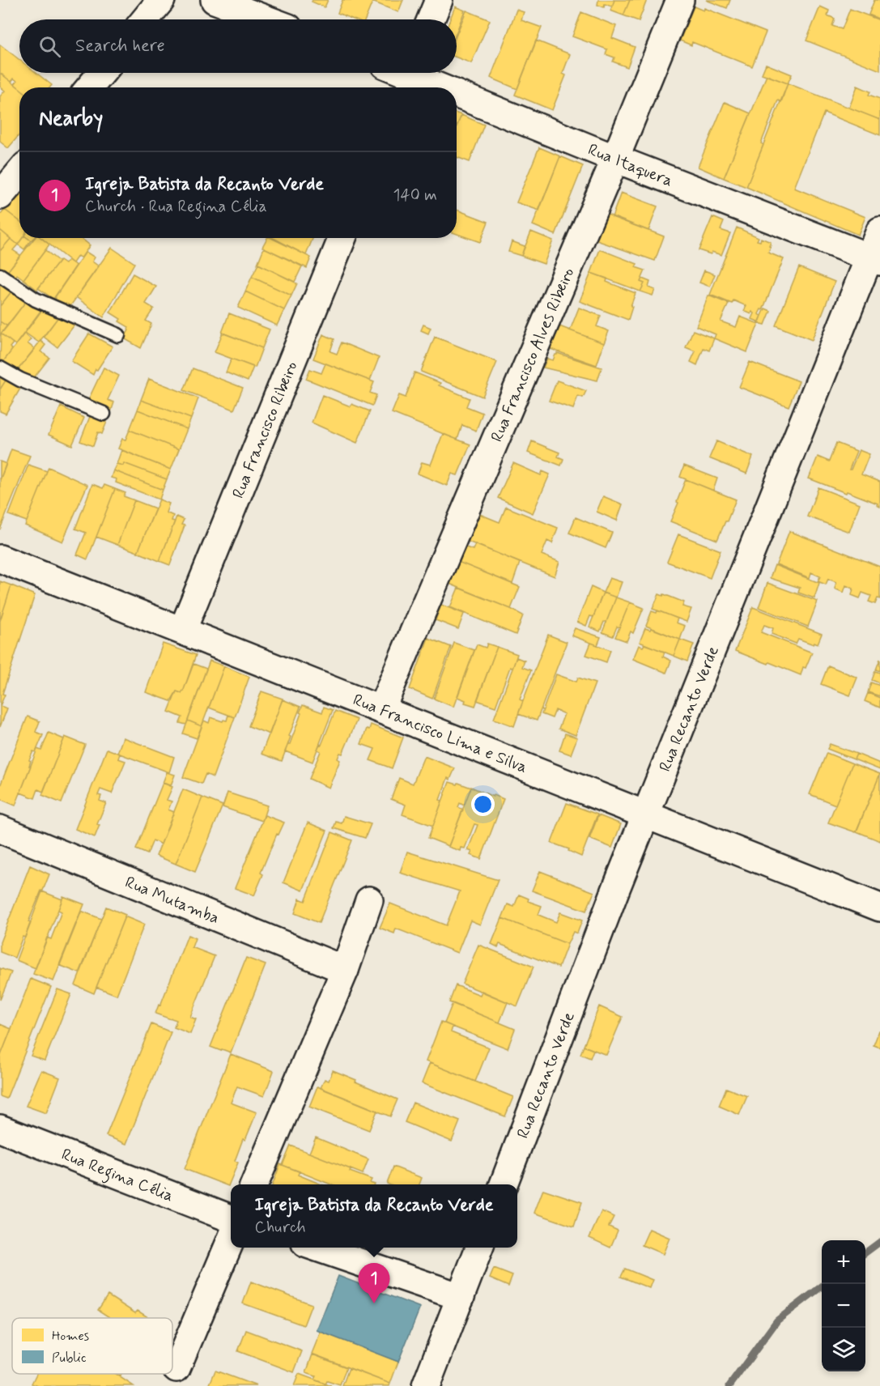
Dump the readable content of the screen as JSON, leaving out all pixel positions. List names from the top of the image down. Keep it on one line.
{"streets":{"street":["Rua Itaquera","Rua Francisco Alves Ribeiro","Rua Francisco Ribeiro","Rua Recanto Verde","Rua Francisco Lima e Silva","Rua Mutamba","Rua Regina Célia"]},"crossings":[["Rua Itaquera","Rua Francisco Alves Ribeiro"],["Rua Itaquera","Rua Recanto Verde"],["Rua Francisco Alves Ribeiro","Rua Francisco Lima e Silva"],["Rua Francisco Ribeiro","Rua Francisco Lima e Silva"],["Rua Recanto Verde","Rua Francisco Lima e Silva"]],"legend":["Homes","Public"],"page":{"search":"Search here","heading":"Nearby","list":[{"mark":"1","name":"Igreja Batista da Recanto Verde","note":"Church · Rua Regina Célia","value":"140 m"}],"popup":["Igreja Batista da Recanto Verde","Church"],"map_buttons":["+","−"],"pins":"1"}}
